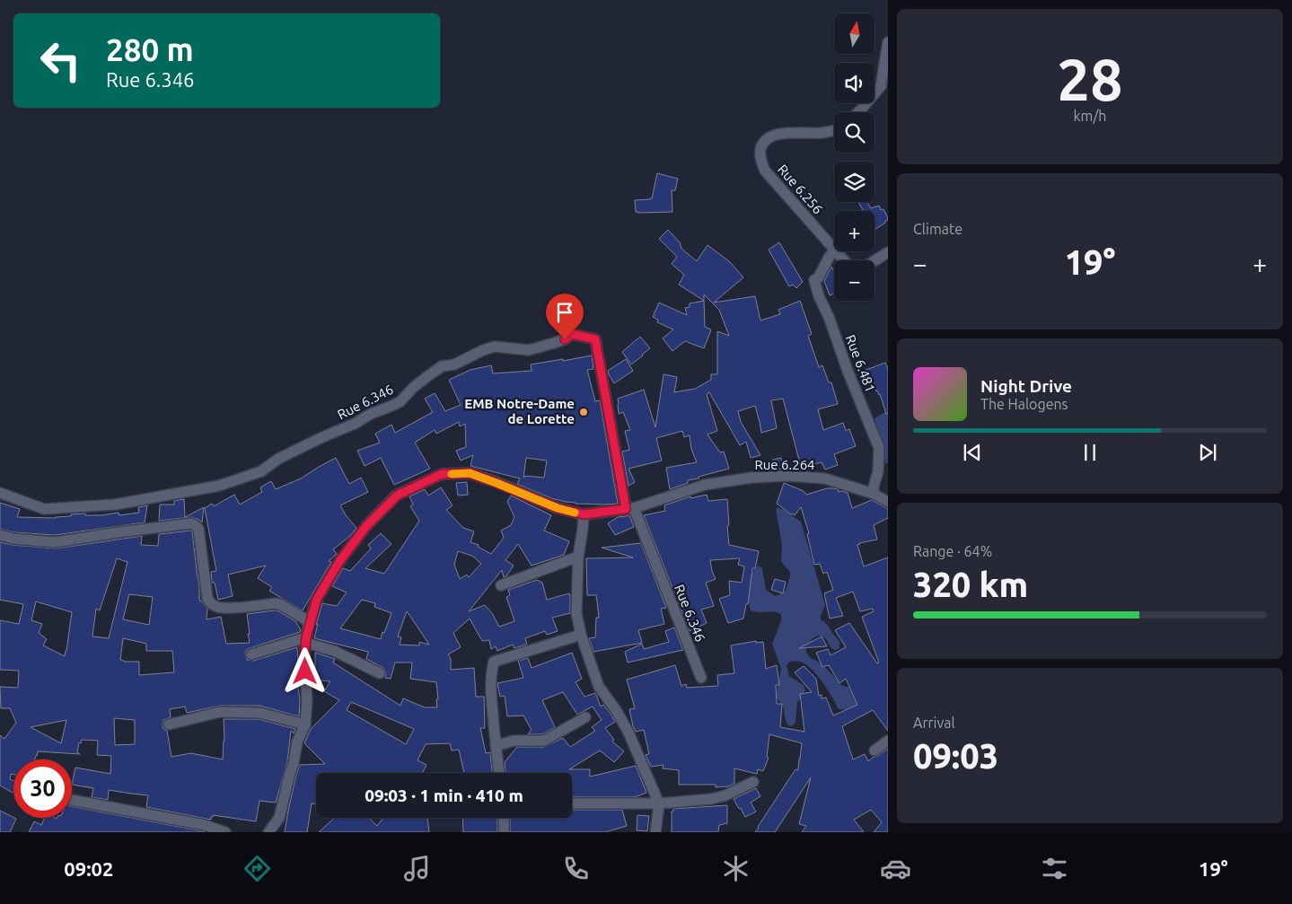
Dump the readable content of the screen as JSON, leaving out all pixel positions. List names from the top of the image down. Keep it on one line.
{"streets":{"street":["Rue 6.256","Rue 6.481","Rue 6.346","Rue 6.264"]},"crossings":[["Rue 6.481","Rue 6.264"],["Rue 6.346","Rue 6.264"]],"places":["EMB Notre-Dame de Lorette"],"north":"top","page":{"tile":[["28","km/h"],"Climate",["Range · 64%","320 km"],["Arrival","09:03"]],"map_buttons":["+","−"],"turn":["280 m","Rue 6.346"],"heat":["−","19°","+"],"song":["Night Drive","The Halogens"],"limit":"30","trip":"09:03 · 1 min · 410 m","tabs":["09:02","19°"]}}
